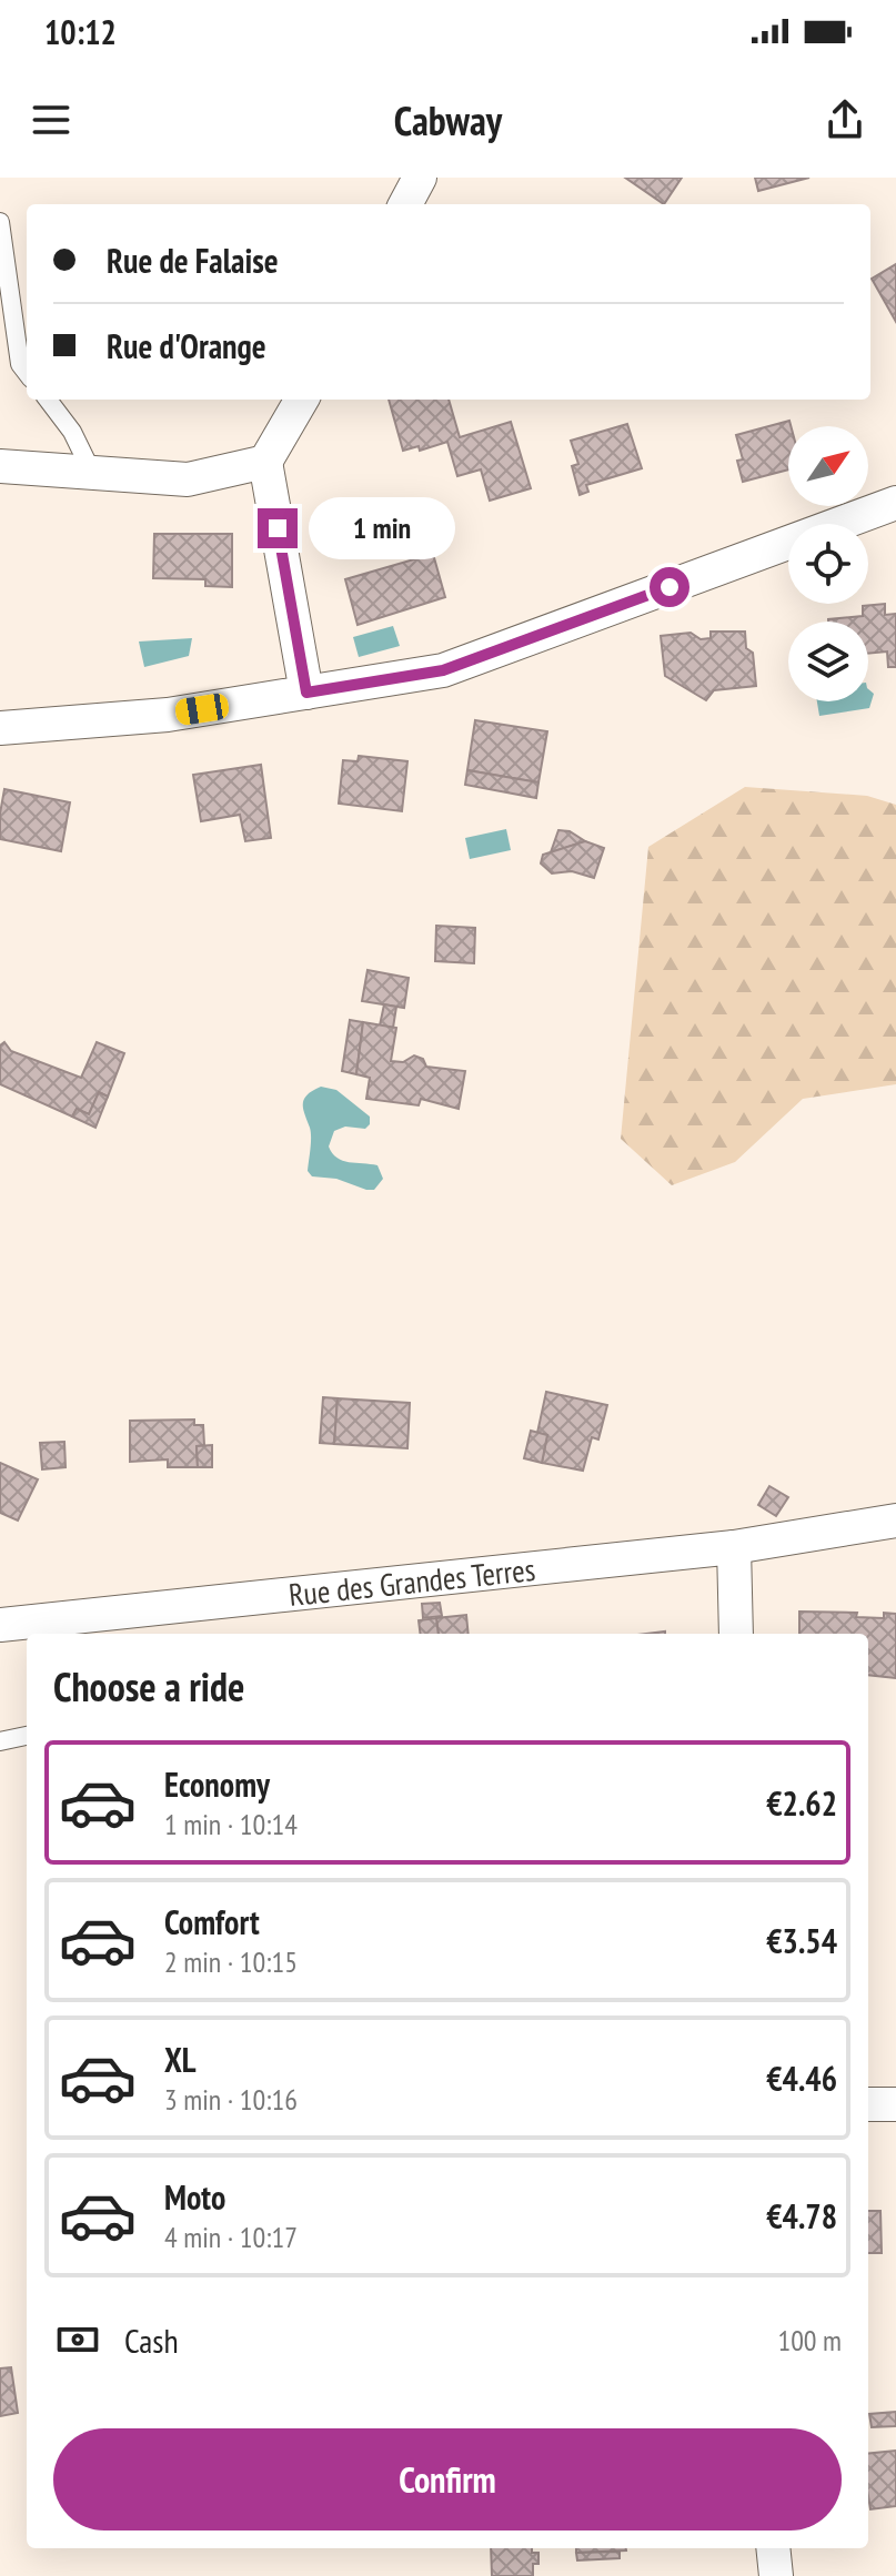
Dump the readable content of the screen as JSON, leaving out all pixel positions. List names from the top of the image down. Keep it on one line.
{"streets":{"street":["Rue des Grandes Terres"]},"north":"top right","page":{"status":"10:12","header":"Cabway","banner":["Rue de Falaise","Rue d'Orange"],"bubble":"1 min","heading":"Choose a ride","list":[{"name":"Economy","note":"1 min · 10:14","value":"€2.62"},{"name":"Comfort","note":"2 min · 10:15","value":"€3.54"},{"name":"XL","note":"3 min · 10:16","value":"€4.46"},{"name":"Moto","note":"4 min · 10:17","value":"€4.78"}],"pay":["Cash","100 m"],"buttons":"Confirm"}}
